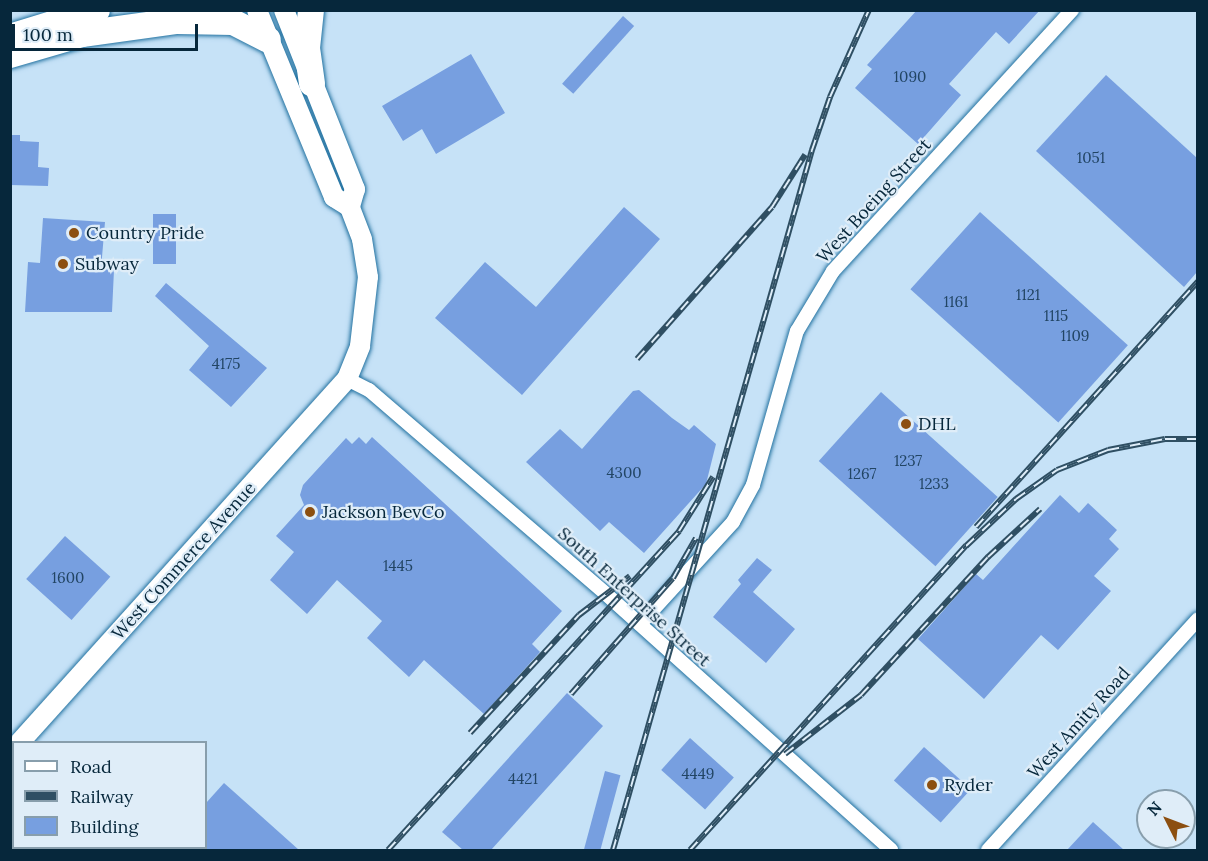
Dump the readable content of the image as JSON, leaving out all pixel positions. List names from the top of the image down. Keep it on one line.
{"streets":{"street":["West Boeing Street","West Commerce Avenue","South Enterprise Street","West Amity Road"]},"crossings":[["West Boeing Street","South Enterprise Street"],["West Commerce Avenue","South Enterprise Street"]],"places":["Country Pride","Subway","DHL","Jackson BevCo","Ryder"],"house_numbers":["1090","1051","1121","1161","1115","1109","4175","1237","4300","1267","1233","1445","1600","4449","4421"],"legend":["Road","Railway","Building"],"scale_bar":"100 m","north":"top left"}
